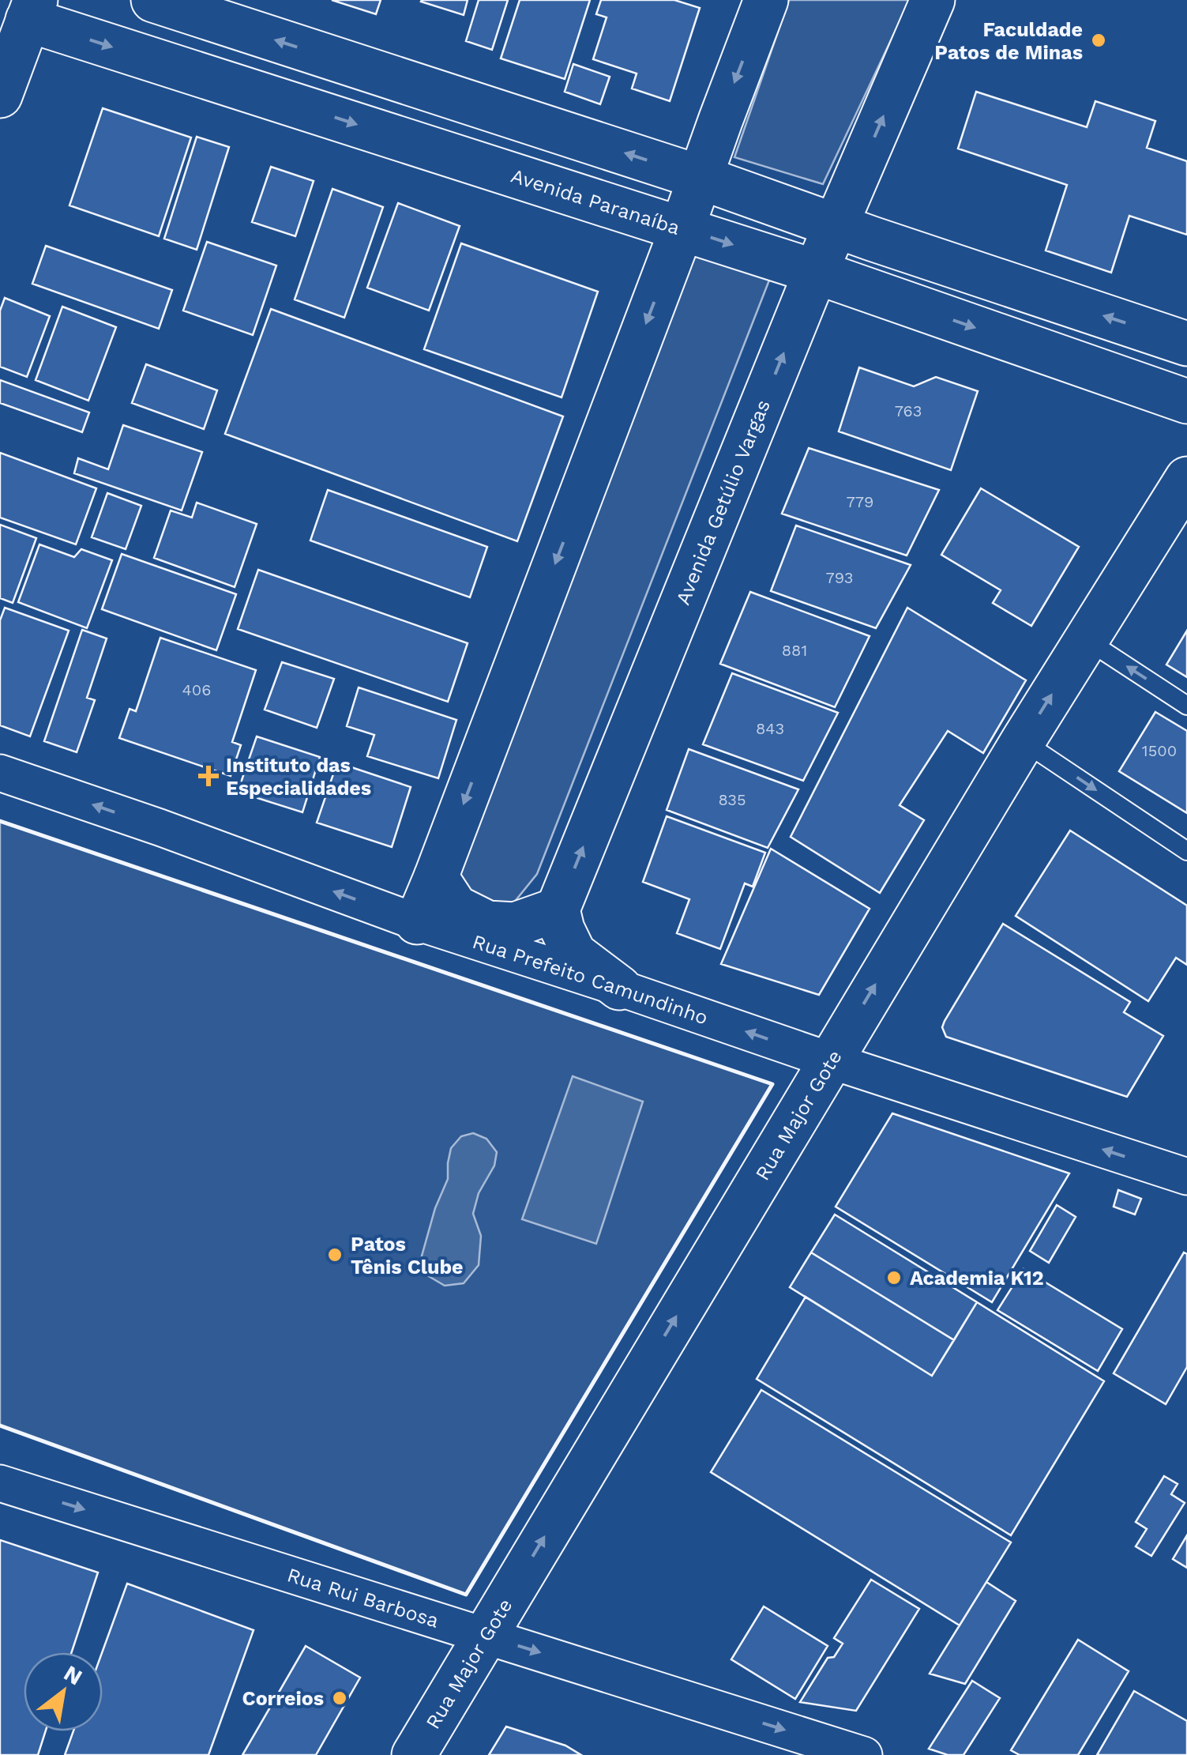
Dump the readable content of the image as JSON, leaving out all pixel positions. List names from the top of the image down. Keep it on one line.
{"streets":{"main road":["Avenida Paranaíba","Avenida Getúlio Vargas","Rua Major Gote"],"street":["Rua Prefeito Camundinho","Rua Rui Barbosa"]},"crossings":[["Avenida Paranaíba","Avenida Getúlio Vargas"],["Rua Prefeito Camundinho","Rua Major Gote"],["Rua Major Gote","Rua Rui Barbosa"]],"one_way":["Rua Prefeito Camundinho","Rua Major Gote","Rua Rui Barbosa"],"places":{"other":["Faculdade Patos de Minas","Patos Tênis Clube","Academia K12","Correios"],"health":["Instituto das Especialidades"]},"house_numbers":["763","779","793","881","406","843","1500","835"],"north":"top right"}
